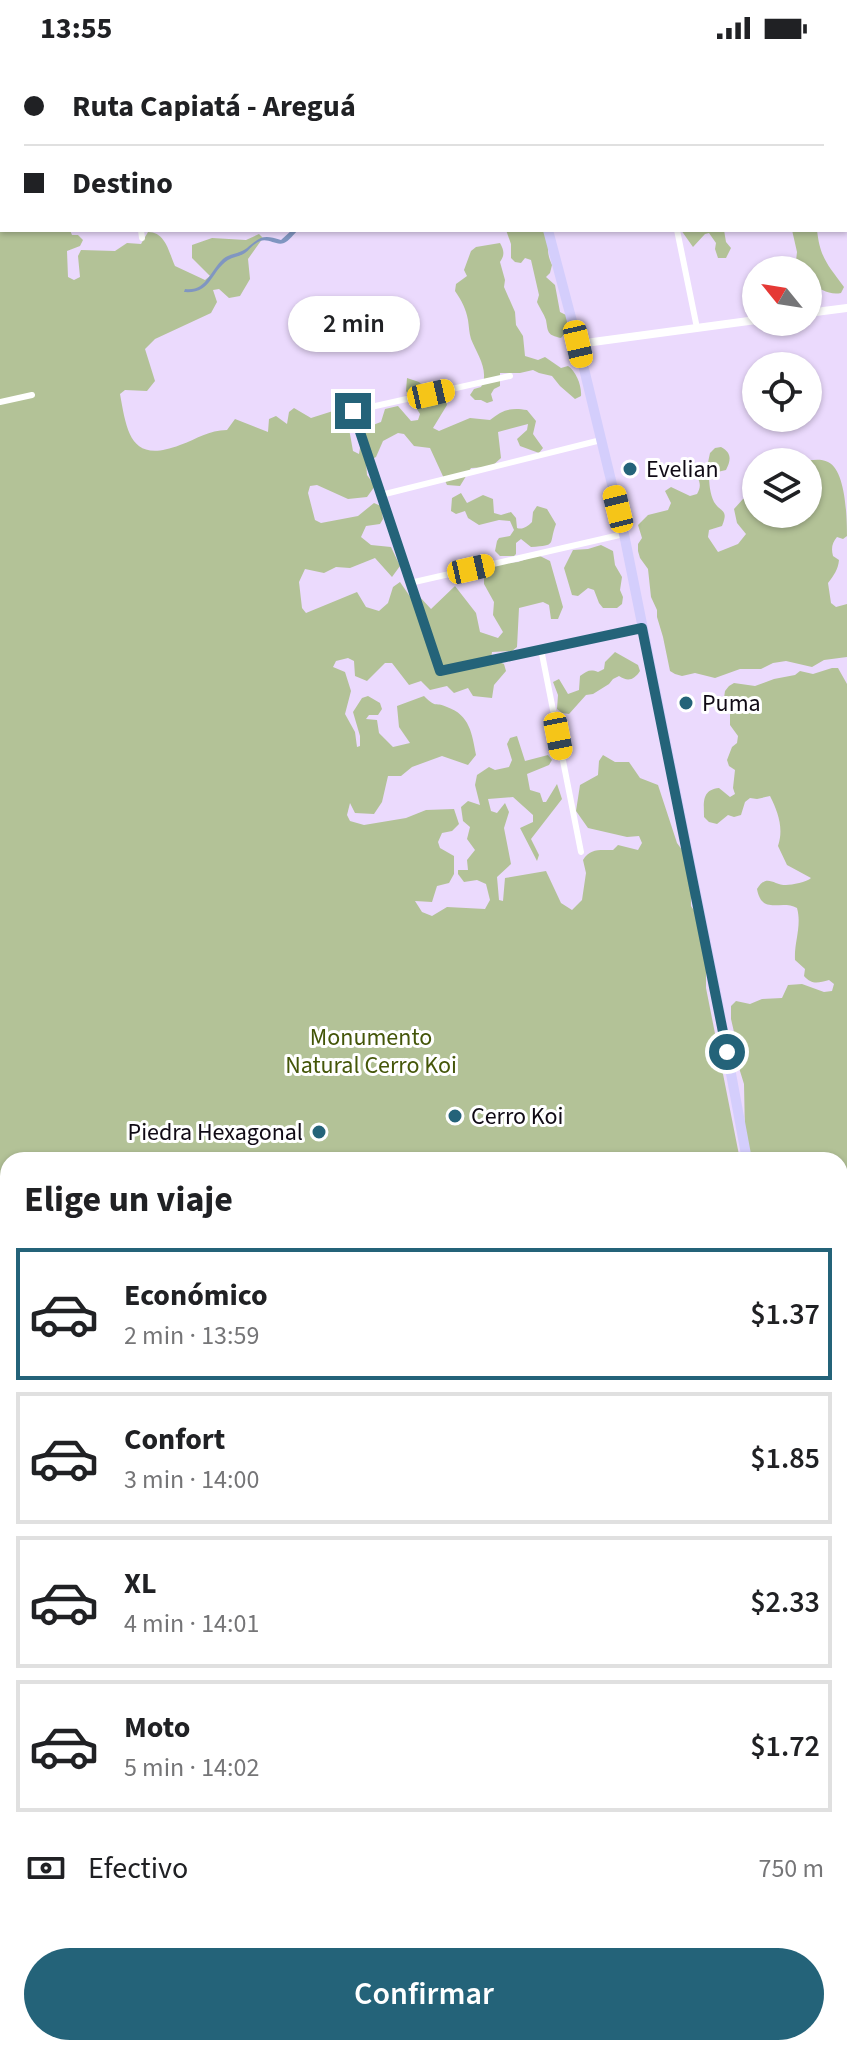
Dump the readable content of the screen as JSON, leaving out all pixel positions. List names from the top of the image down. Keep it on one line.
{"parks":["Monumento Natural Cerro Koi"],"places":["Evelian","Puma","Cerro Koi","Piedra Hexagonal"],"north":"top left","page":{"status":"13:55","banner":["Ruta Capiatá - Areguá","Destino"],"bubble":"2 min","heading":"Elige un viaje","list":[{"name":"Económico","note":"2 min · 13:59","value":"$1.37"},{"name":"Confort","note":"3 min · 14:00","value":"$1.85"},{"name":"XL","note":"4 min · 14:01","value":"$2.33"},{"name":"Moto","note":"5 min · 14:02","value":"$1.72"}],"pay":["Efectivo","750 m"],"buttons":"Confirmar"}}
